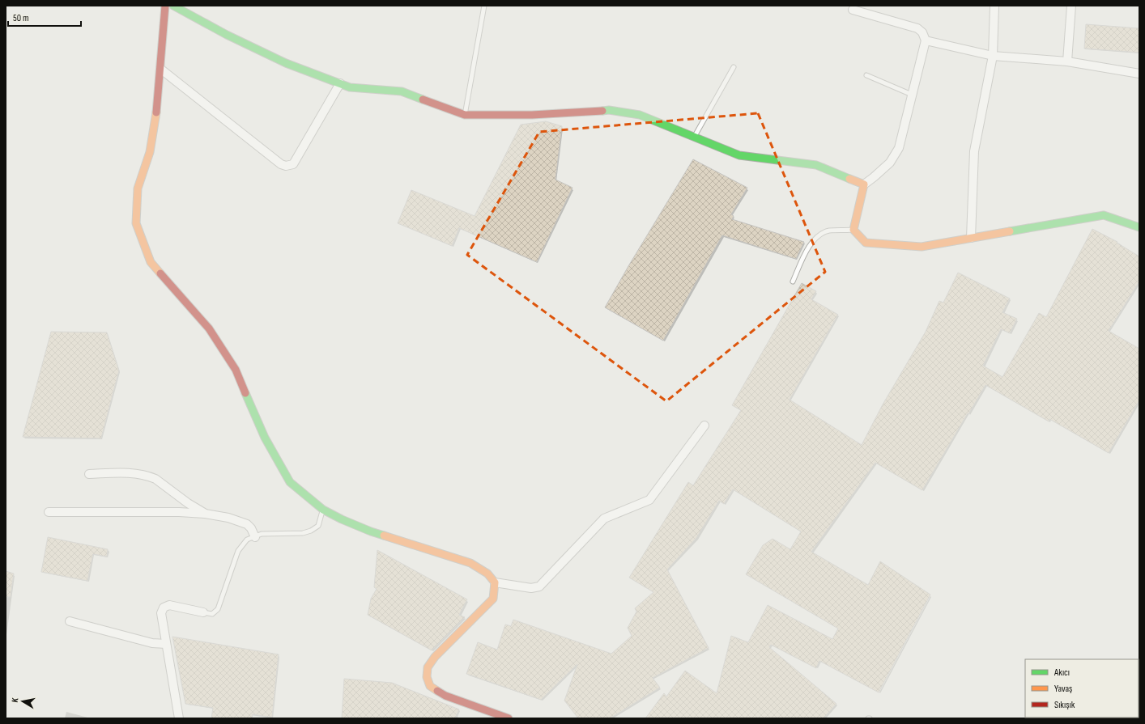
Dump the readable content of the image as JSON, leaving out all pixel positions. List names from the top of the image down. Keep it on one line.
{"legend":["Akıcı","Yavaş","Sıkışık"],"scale_bar":"50 m","north":"left"}
